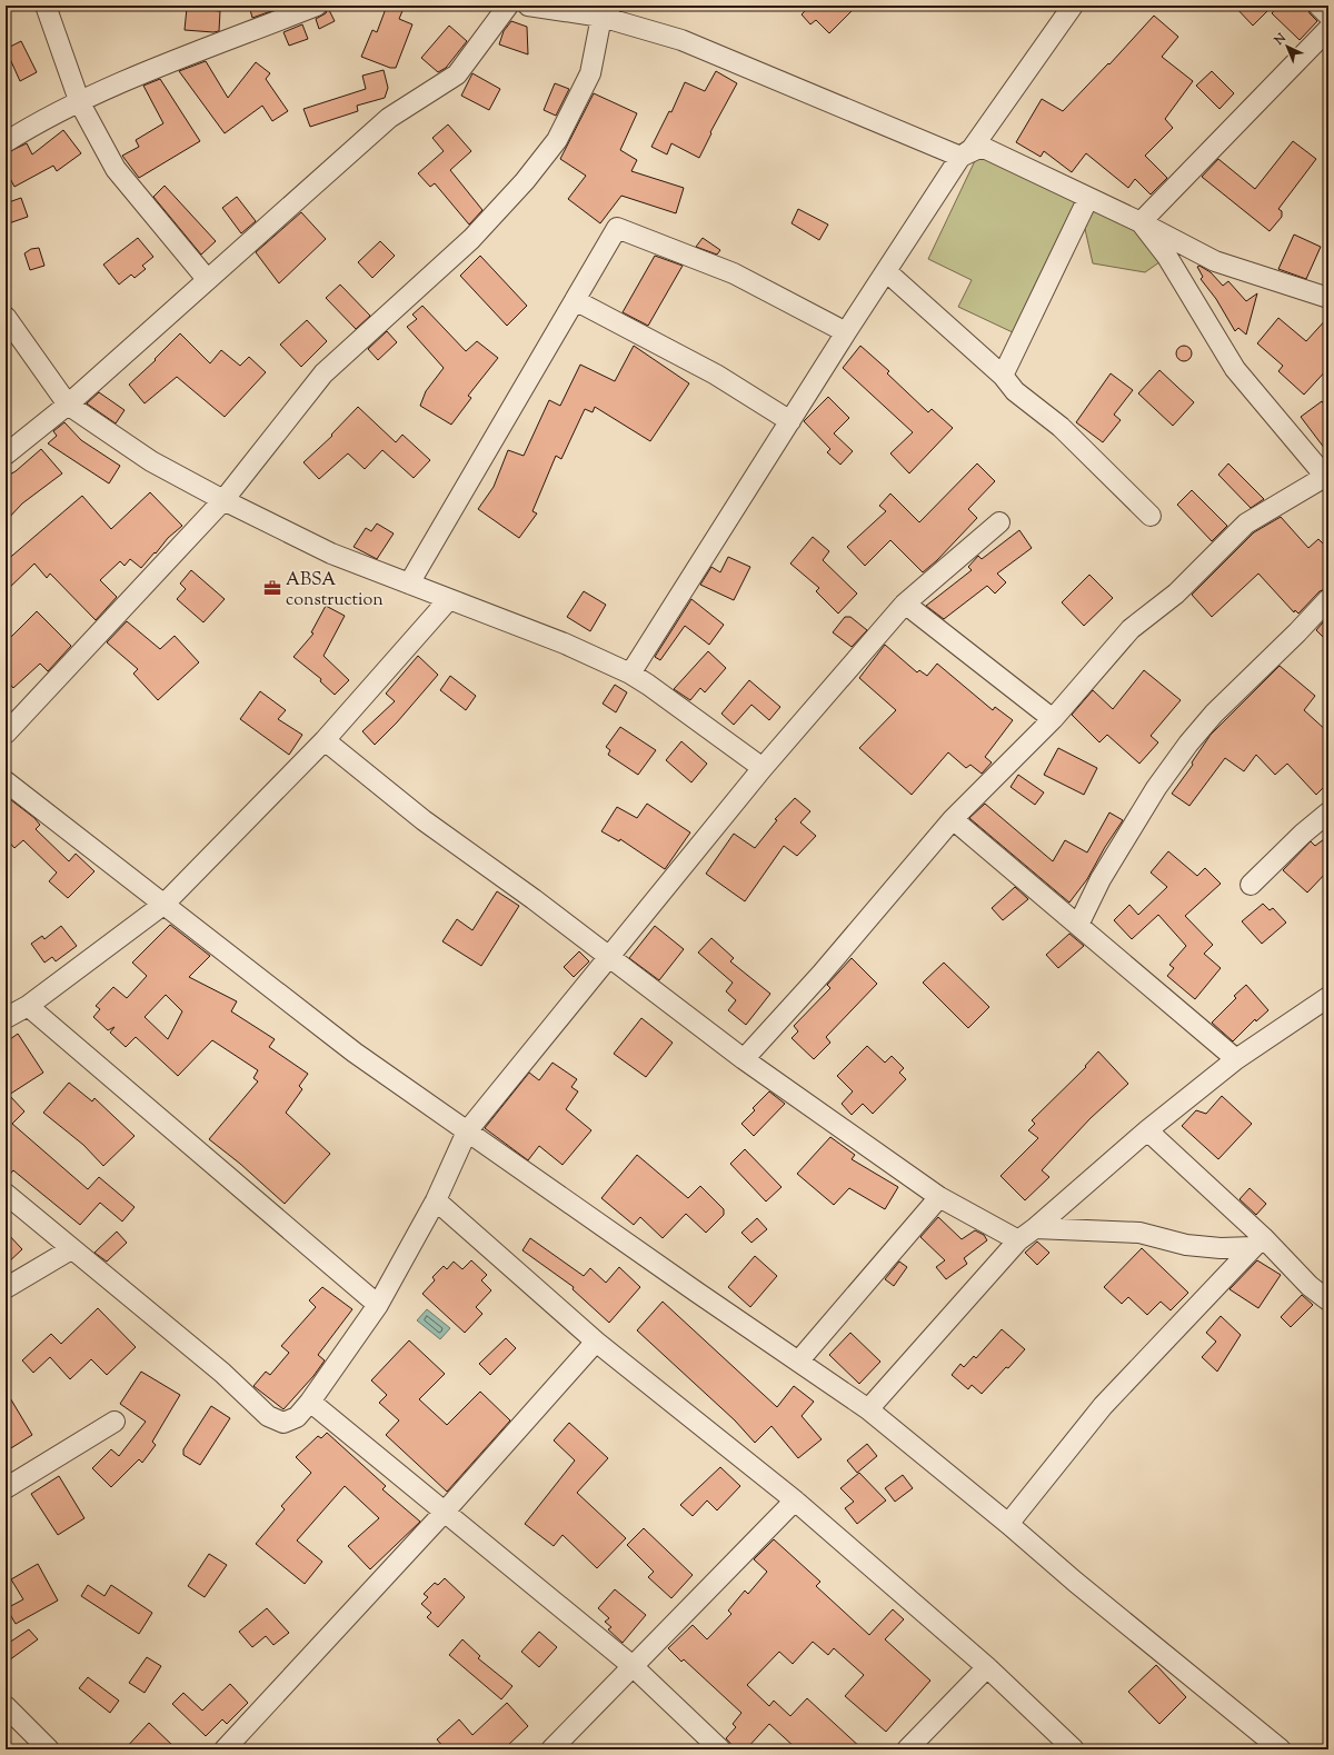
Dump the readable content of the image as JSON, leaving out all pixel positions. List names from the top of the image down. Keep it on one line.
{"places":{"office":["ABSA construction"]},"north":"top left"}
